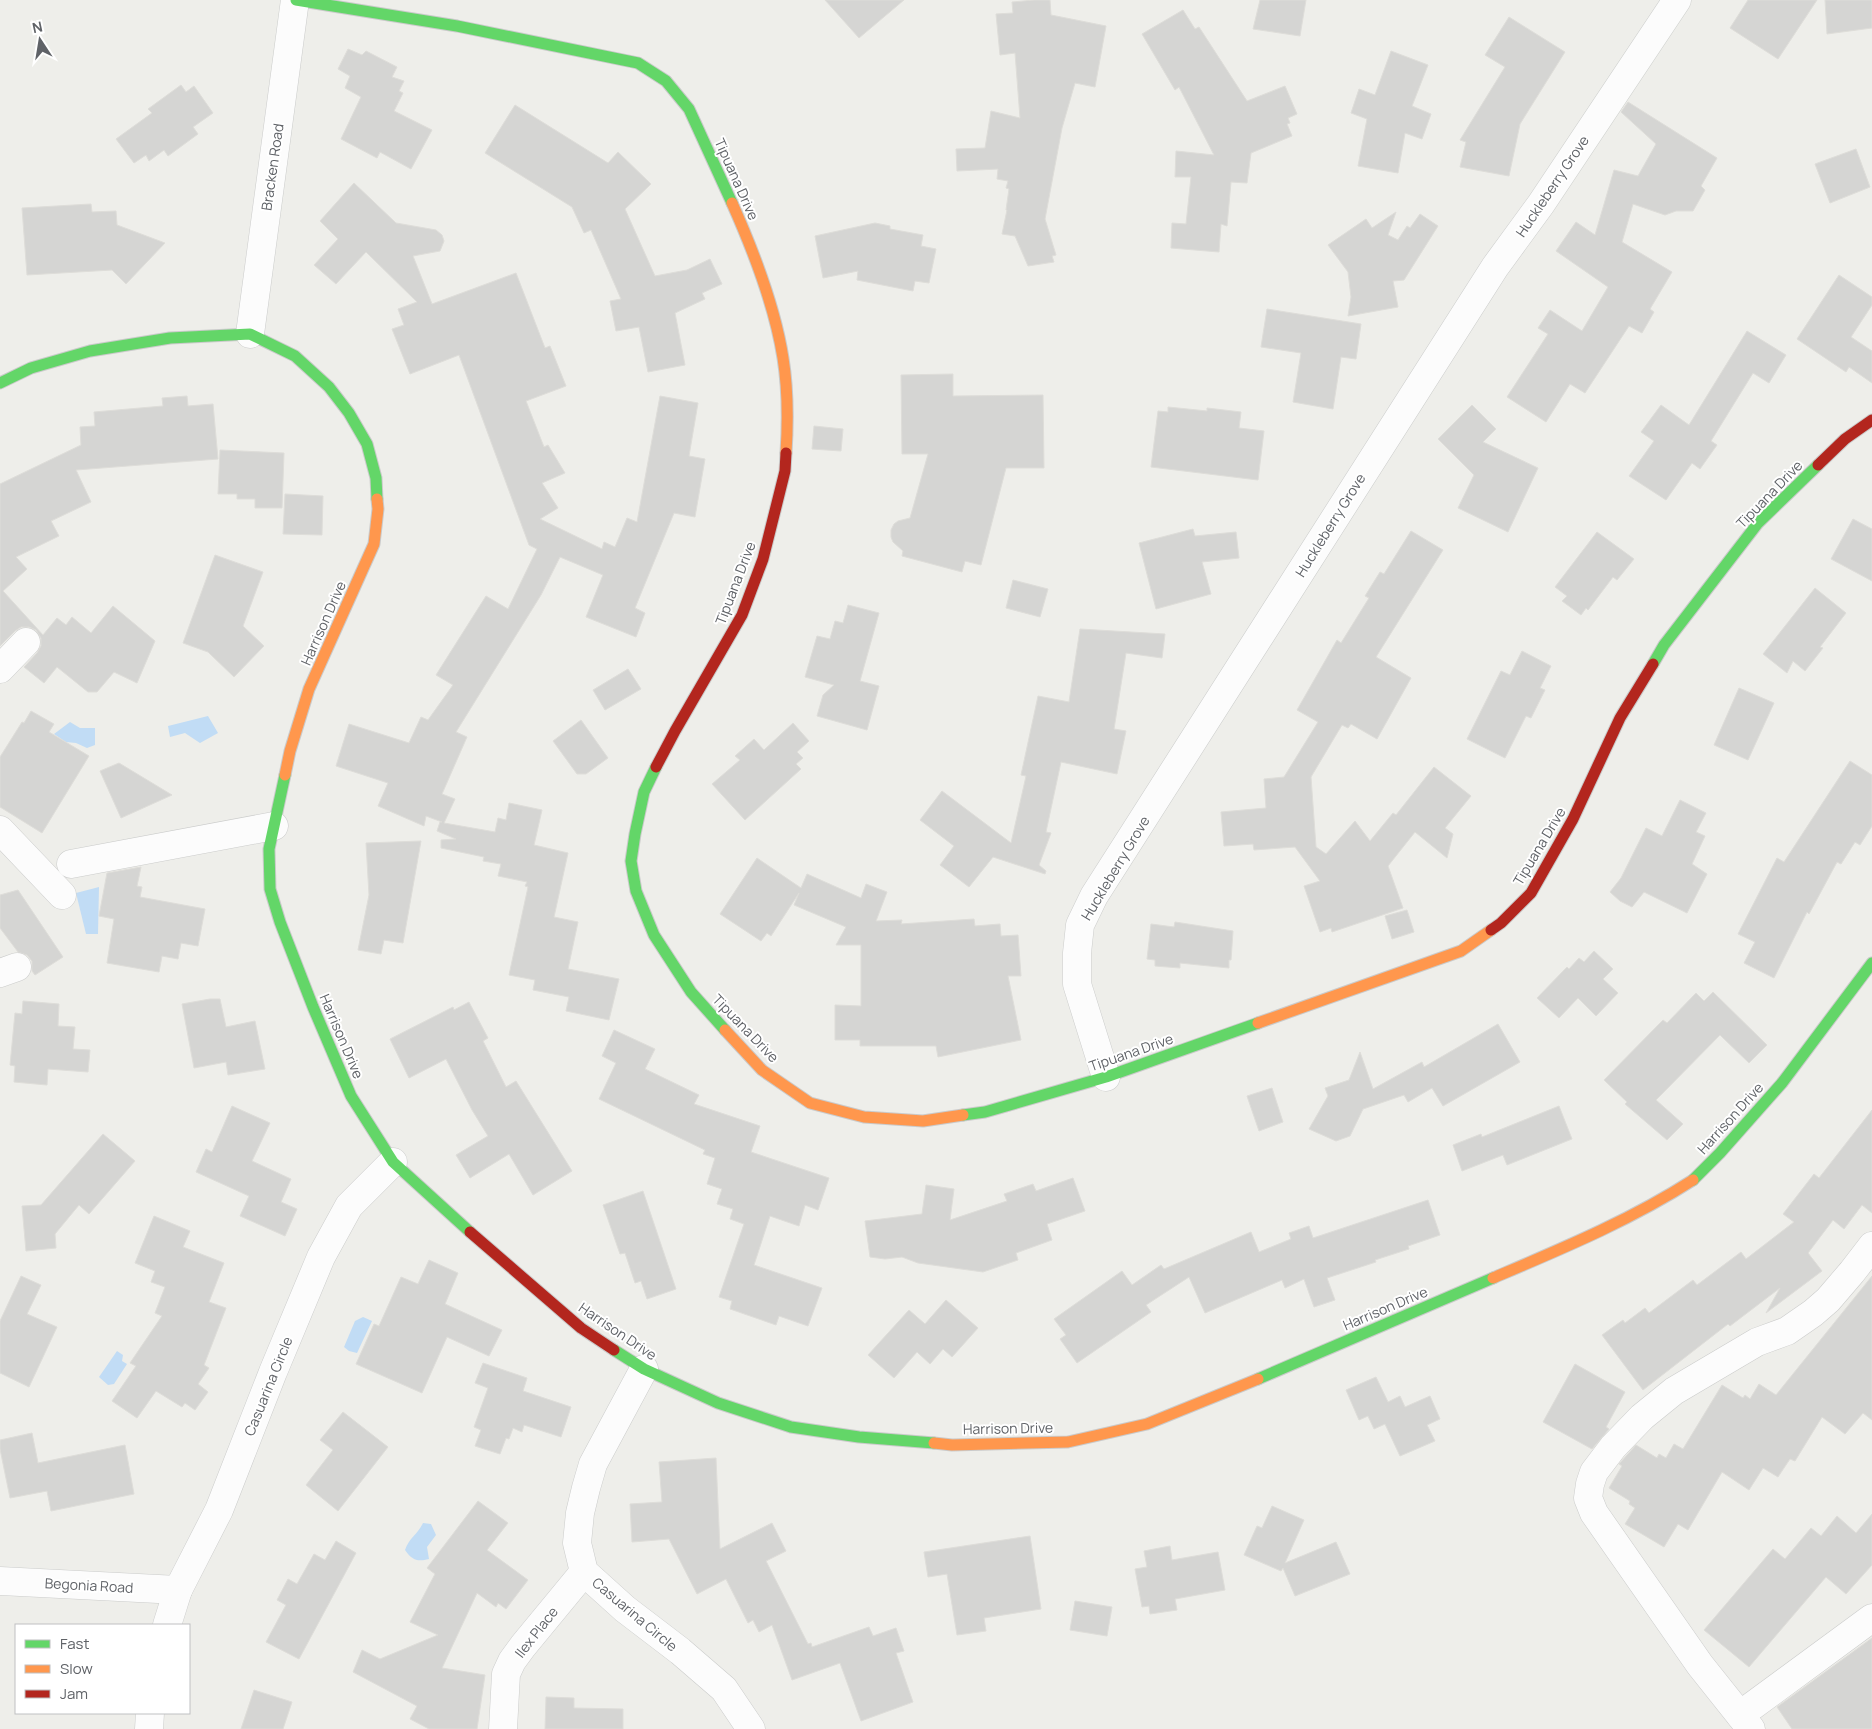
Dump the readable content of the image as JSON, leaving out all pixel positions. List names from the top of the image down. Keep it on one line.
{"streets":{"street":["Bracken Road","Tipuana Drive","Huckleberry Grove","Harrison Drive","Casuarina Circle","Begonia Road","Ilex Place"]},"crossings":[["Bracken Road","Tipuana Drive"],["Bracken Road","Harrison Drive"],["Tipuana Drive","Huckleberry Grove"],["Harrison Drive","Casuarina Circle"],["Casuarina Circle","Begonia Road"],["Casuarina Circle","Ilex Place"]],"legend":["Fast","Slow","Jam"],"north":"top"}
